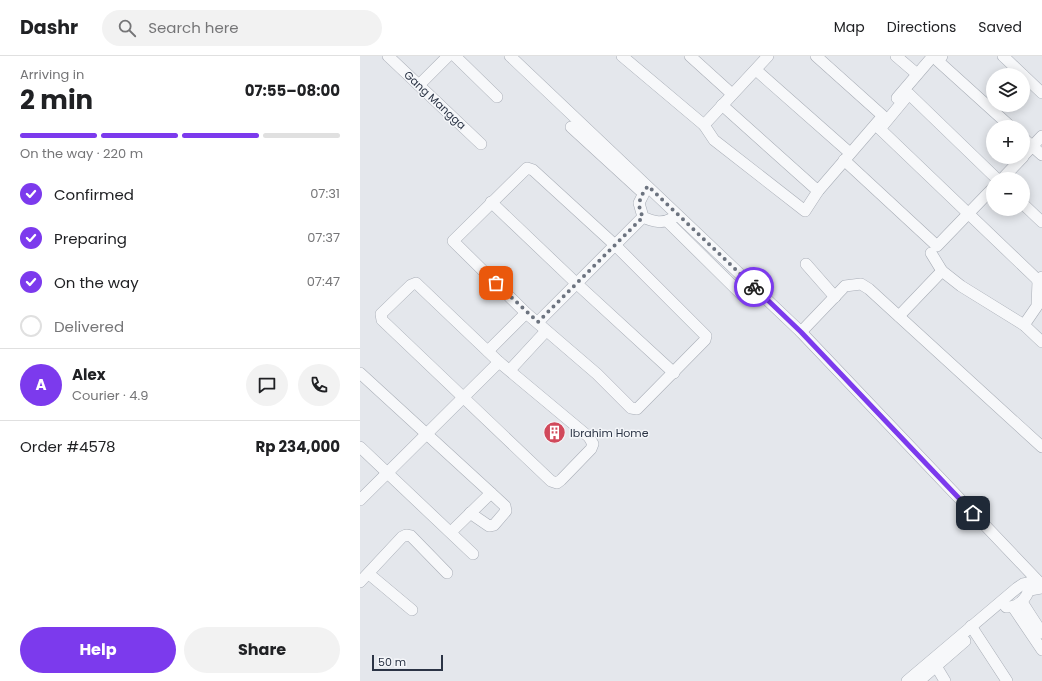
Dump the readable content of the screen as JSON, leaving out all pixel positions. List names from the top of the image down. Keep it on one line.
{"streets":{"street":["Gang Mangga"]},"places":{"building":["Ibrahim Home"]},"scale_bar":"50 m","page":{"header":"Dashr","search":"Search here","nav":["Map","Directions","Saved"],"heading":["2 min","Arriving in","07:55–08:00"],"panel":["Alex","Courier · 4.9","Order #4578","Rp 234,000"],"map_buttons":["+","−"],"bar":"On the way · 220 m","list":[["Confirmed","07:31"],["Preparing","07:37"],["On the way","07:47"],"Delivered"],"round":"A","buttons":["Help","Share"],"scale":"50 m"}}
